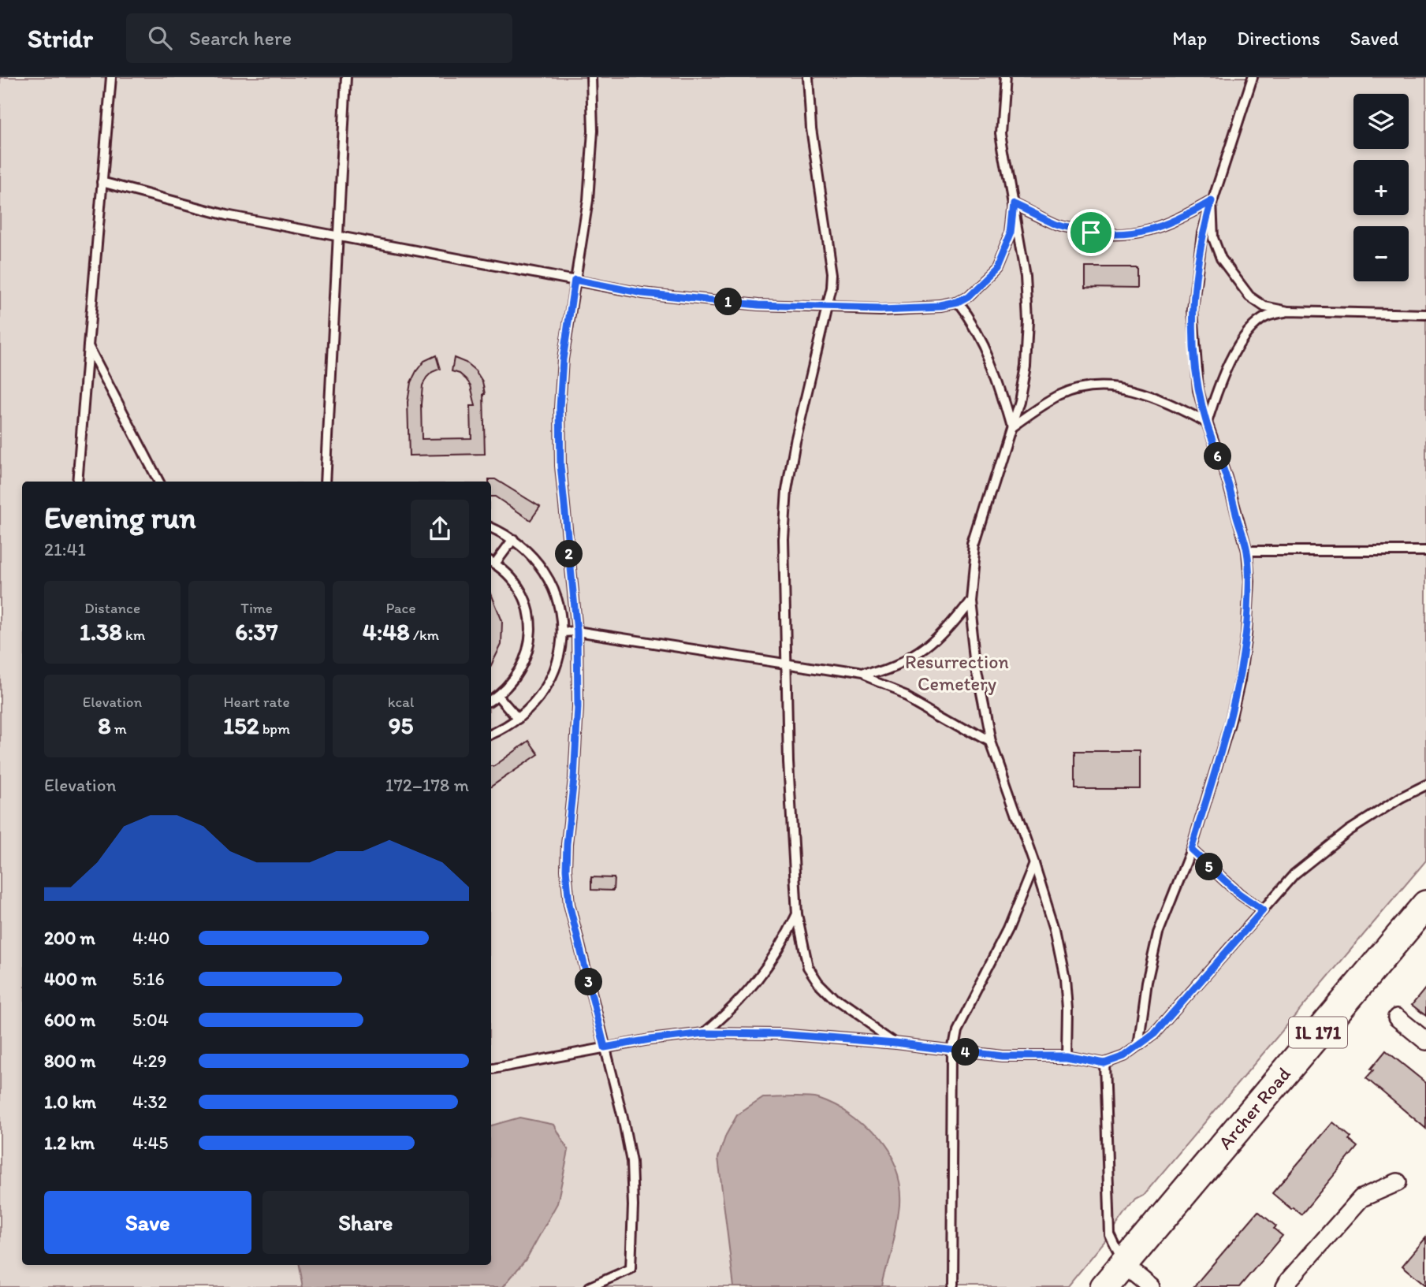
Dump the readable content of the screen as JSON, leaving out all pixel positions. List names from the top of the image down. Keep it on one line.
{"streets":{"main road":["IL 171","Archer Road"]},"parks":["Resurrection Cemetery"],"page":{"header":"Stridr","search":"Search here","nav":["Map","Directions","Saved"],"map_buttons":["+","−"],"pins":["1","6","2","5","3","4"],"heading":["Evening run","21:41"],"stats":[["Distance","1.38 km"],["Time","6:37"],["Pace","4:48 /km"],["Elevation","8 m"],["Heart rate","152 bpm"],["kcal","95"]],"chart":["Elevation","172–178 m"],"list":[{"name":"200 m","note":"4:40"},{"name":"400 m","note":"5:16"},{"name":"600 m","note":"5:04"},{"name":"800 m","note":"4:29"},{"name":"1.0 km","note":"4:32"},{"name":"1.2 km","note":"4:45"}],"buttons":["Save","Share"]}}
